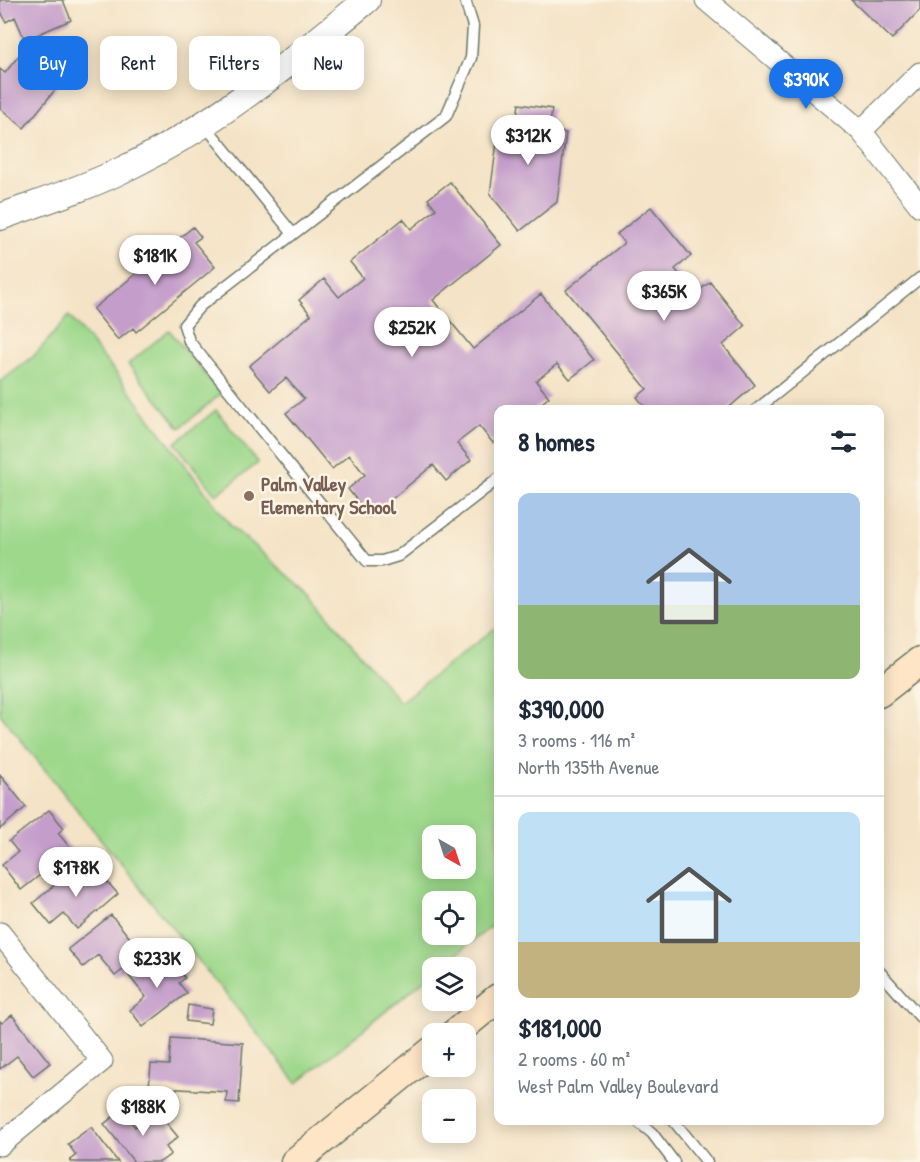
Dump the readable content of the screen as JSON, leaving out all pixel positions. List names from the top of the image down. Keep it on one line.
{"places":["Palm Valley Elementary School"],"north":"bottom right","page":{"chip":["Buy","Rent","Filters","New"],"price":["$390K","$312K","$181K","$365K","$252K","$178K","$233K","$188K"],"heading":"8 homes","list":[{"name":"$390,000","note":"3 rooms · 116 m² · North 135th Avenue"},{"name":"$181,000","note":"2 rooms · 60 m² · West Palm Valley Boulevard"}],"map_buttons":["+","−"]}}
